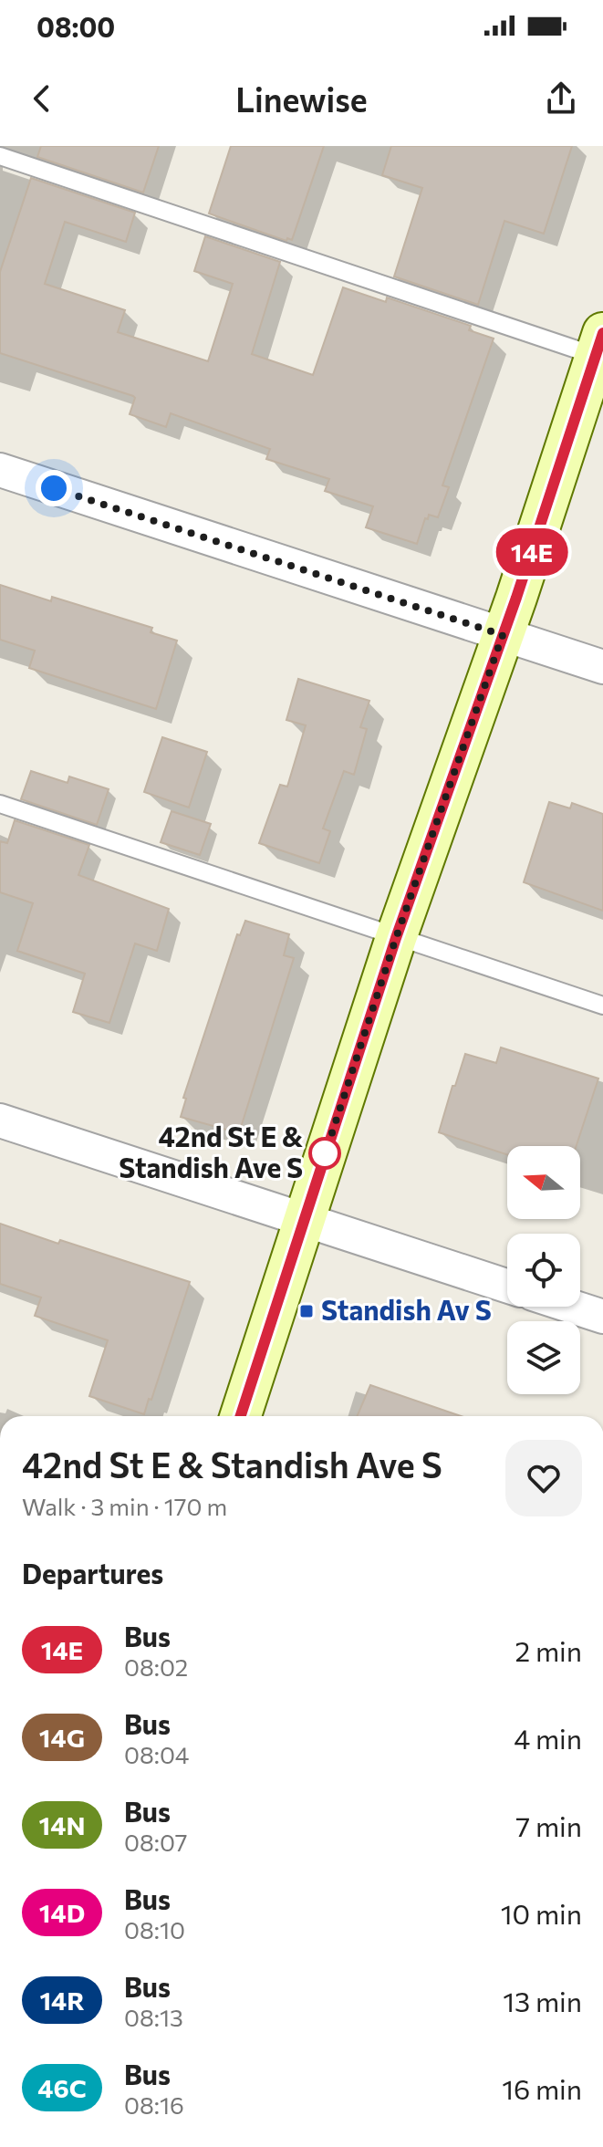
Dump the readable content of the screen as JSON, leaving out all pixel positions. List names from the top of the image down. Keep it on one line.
{"places":{"other":["42nd St E & Standish Ave S"],"transit":["Standish Av S"]},"lines":["bus line 14E"],"north":"left","page":{"status":"08:00","header":"Linewise","on_map":"14E","heading":[["42nd St E & Standish Ave S","Walk · 3 min · 170 m"],"Departures"],"list":[{"mark":"14E","name":"Bus","note":"08:02","value":"2 min"},{"mark":"14G","name":"Bus","note":"08:04","value":"4 min"},{"mark":"14N","name":"Bus","note":"08:07","value":"7 min"},{"mark":"14D","name":"Bus","note":"08:10","value":"10 min"},{"mark":"14R","name":"Bus","note":"08:13","value":"13 min"},{"mark":"46C","name":"Bus","note":"08:16","value":"16 min"}]}}
